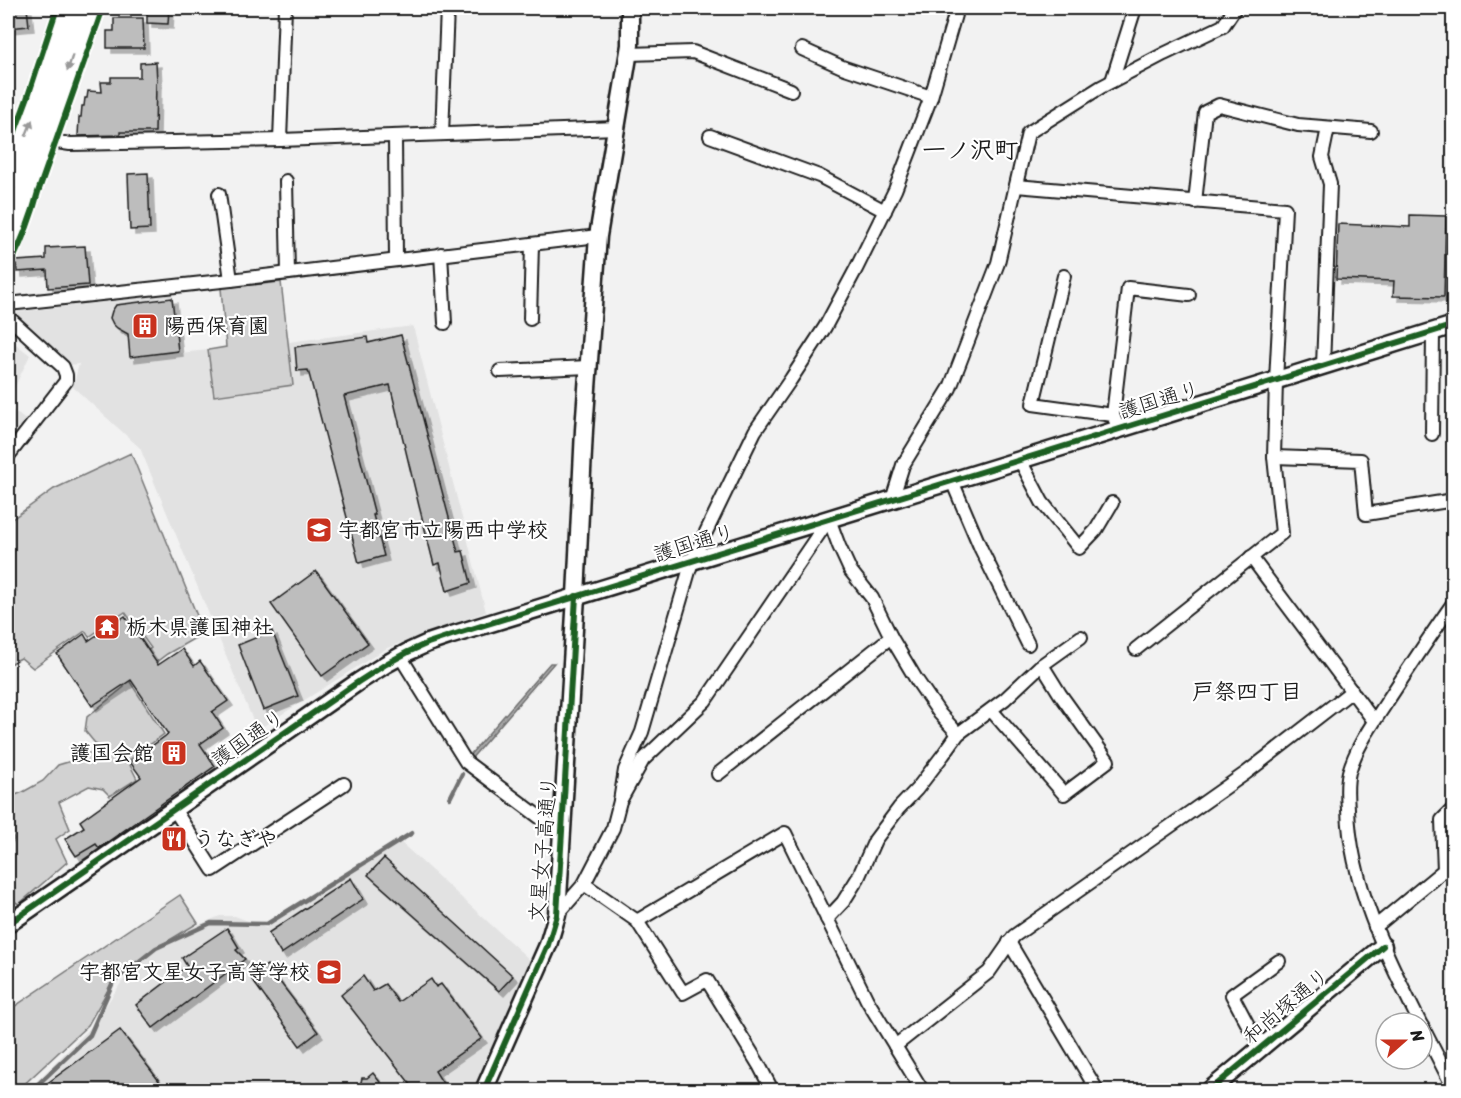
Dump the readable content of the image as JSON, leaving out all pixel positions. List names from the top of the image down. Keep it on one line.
{"streets":{"street":["護国通り","文星女子高通り","和尚塚通り"]},"crossings":[["護国通り","文星女子高通り"]],"districts":["一ノ沢町","戸祭四丁目"],"places":{"building":["陽西保育園","護国会館"],"school or university":["宇都宮市立陽西中学校","宇都宮文星女子高等学校"],"temple":["栃木県護国神社"],"restaurant":["うなぎや"]},"north":"right"}
